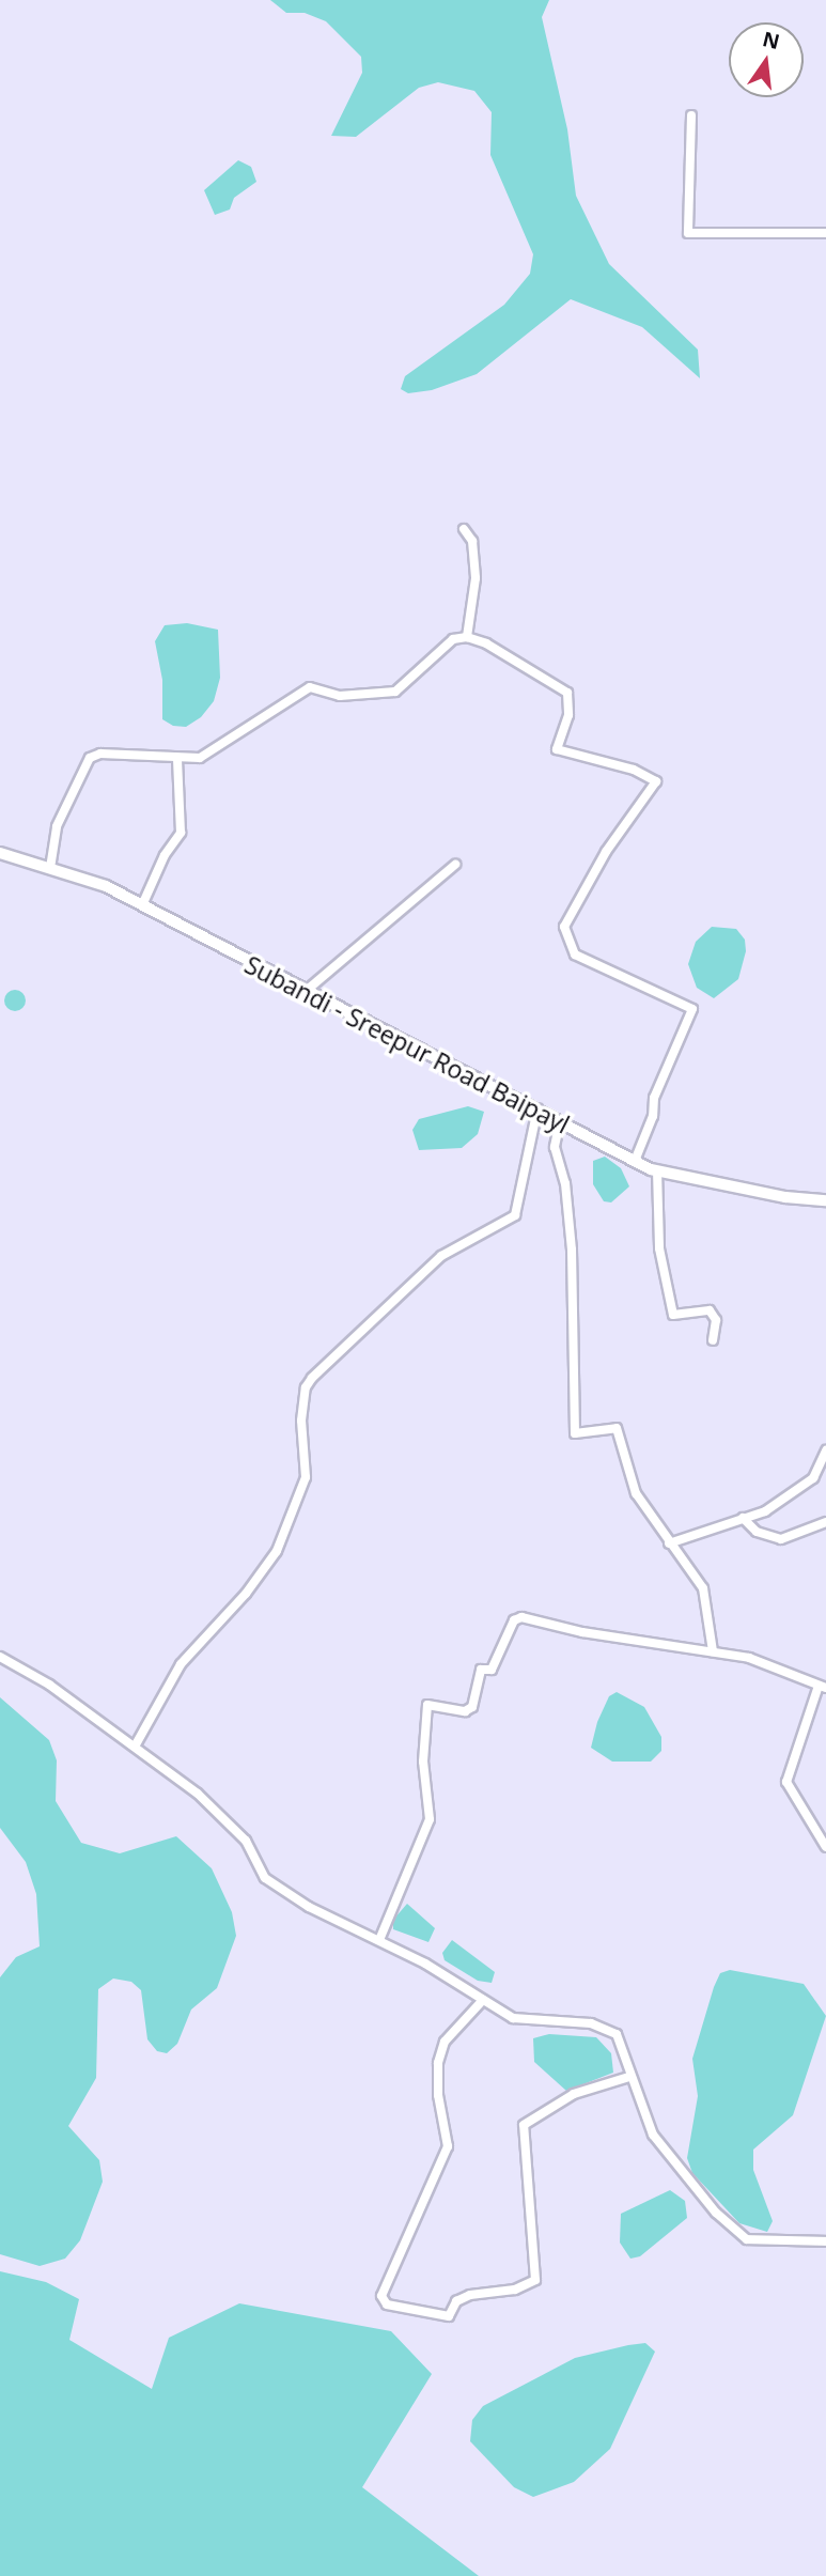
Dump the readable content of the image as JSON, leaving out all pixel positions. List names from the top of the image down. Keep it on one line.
{"streets":{"street":["Subandi - Sreepur Road Baipayl"]},"north":"top"}
